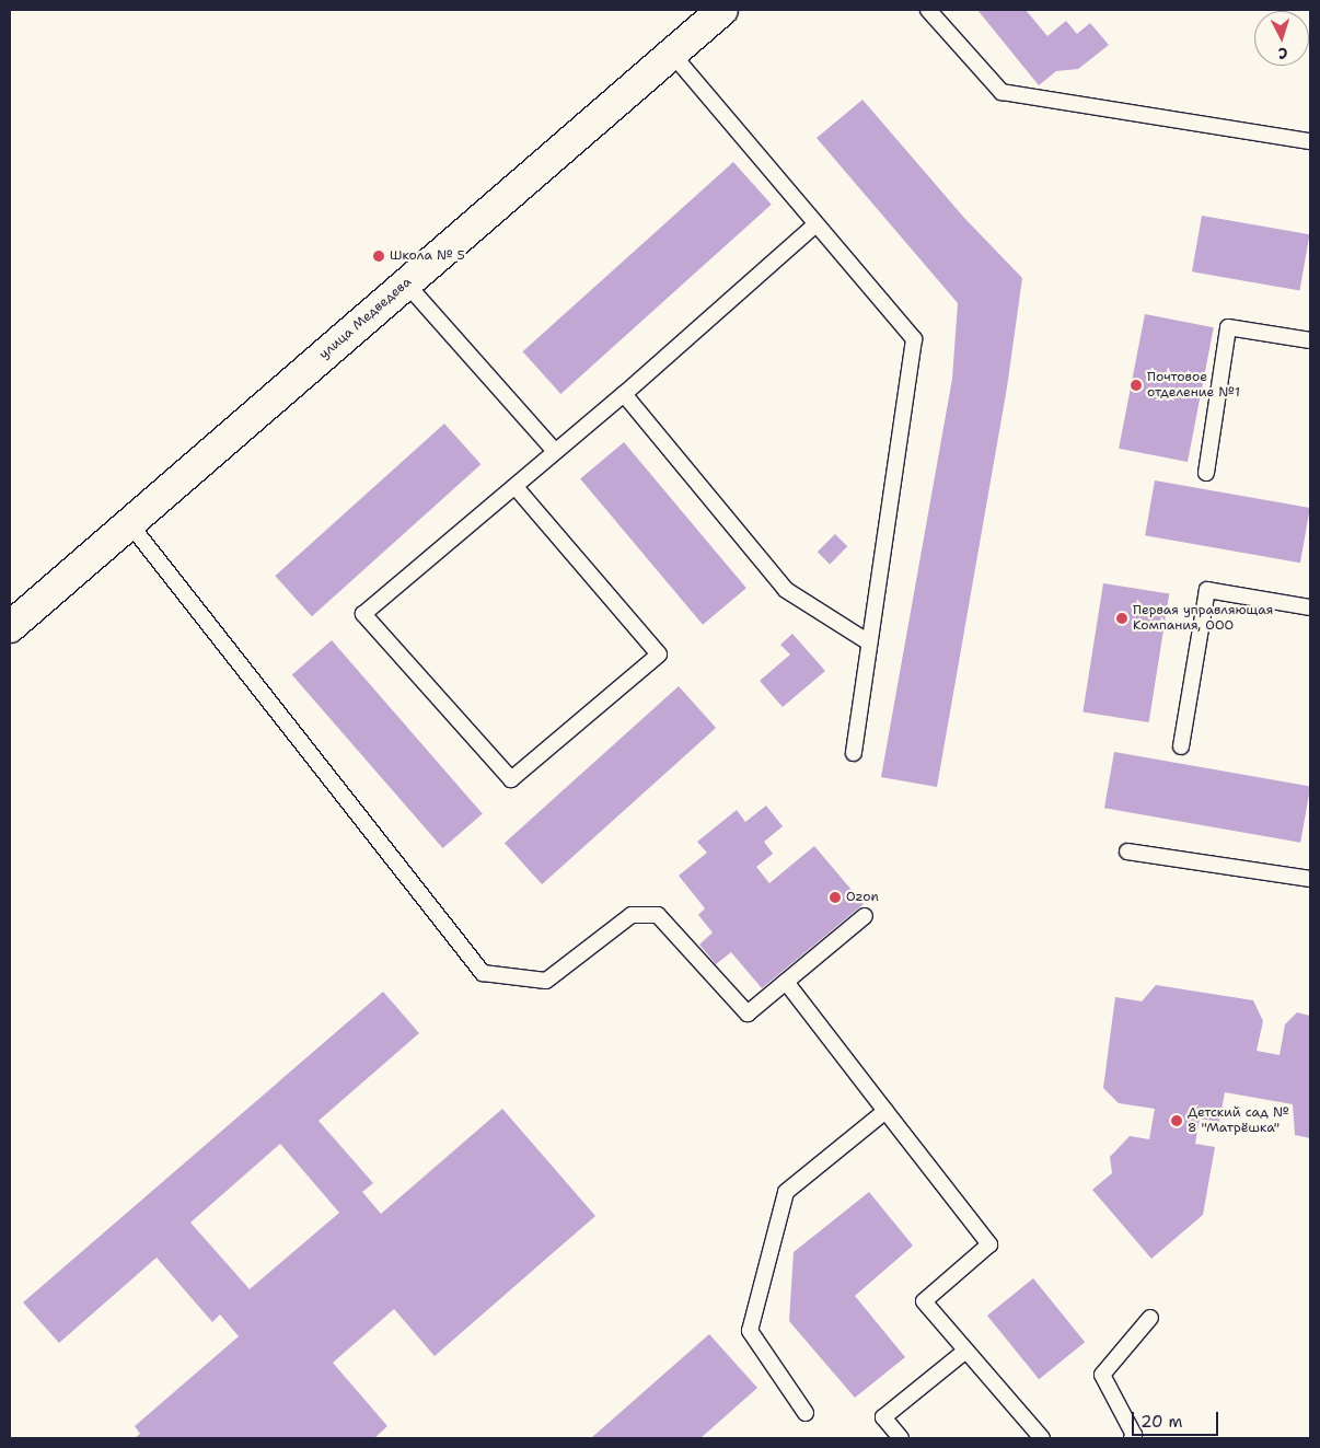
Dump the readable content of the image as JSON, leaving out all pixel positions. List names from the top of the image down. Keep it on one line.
{"streets":{"street":["улица Медведева"]},"places":["Школа № 5","Почтовое отделение №1","Первая управляющая Компания, ООО","Ozon","Детский сад № 8 \"Матрёшка\""],"scale_bar":"20 m","north":"bottom"}
